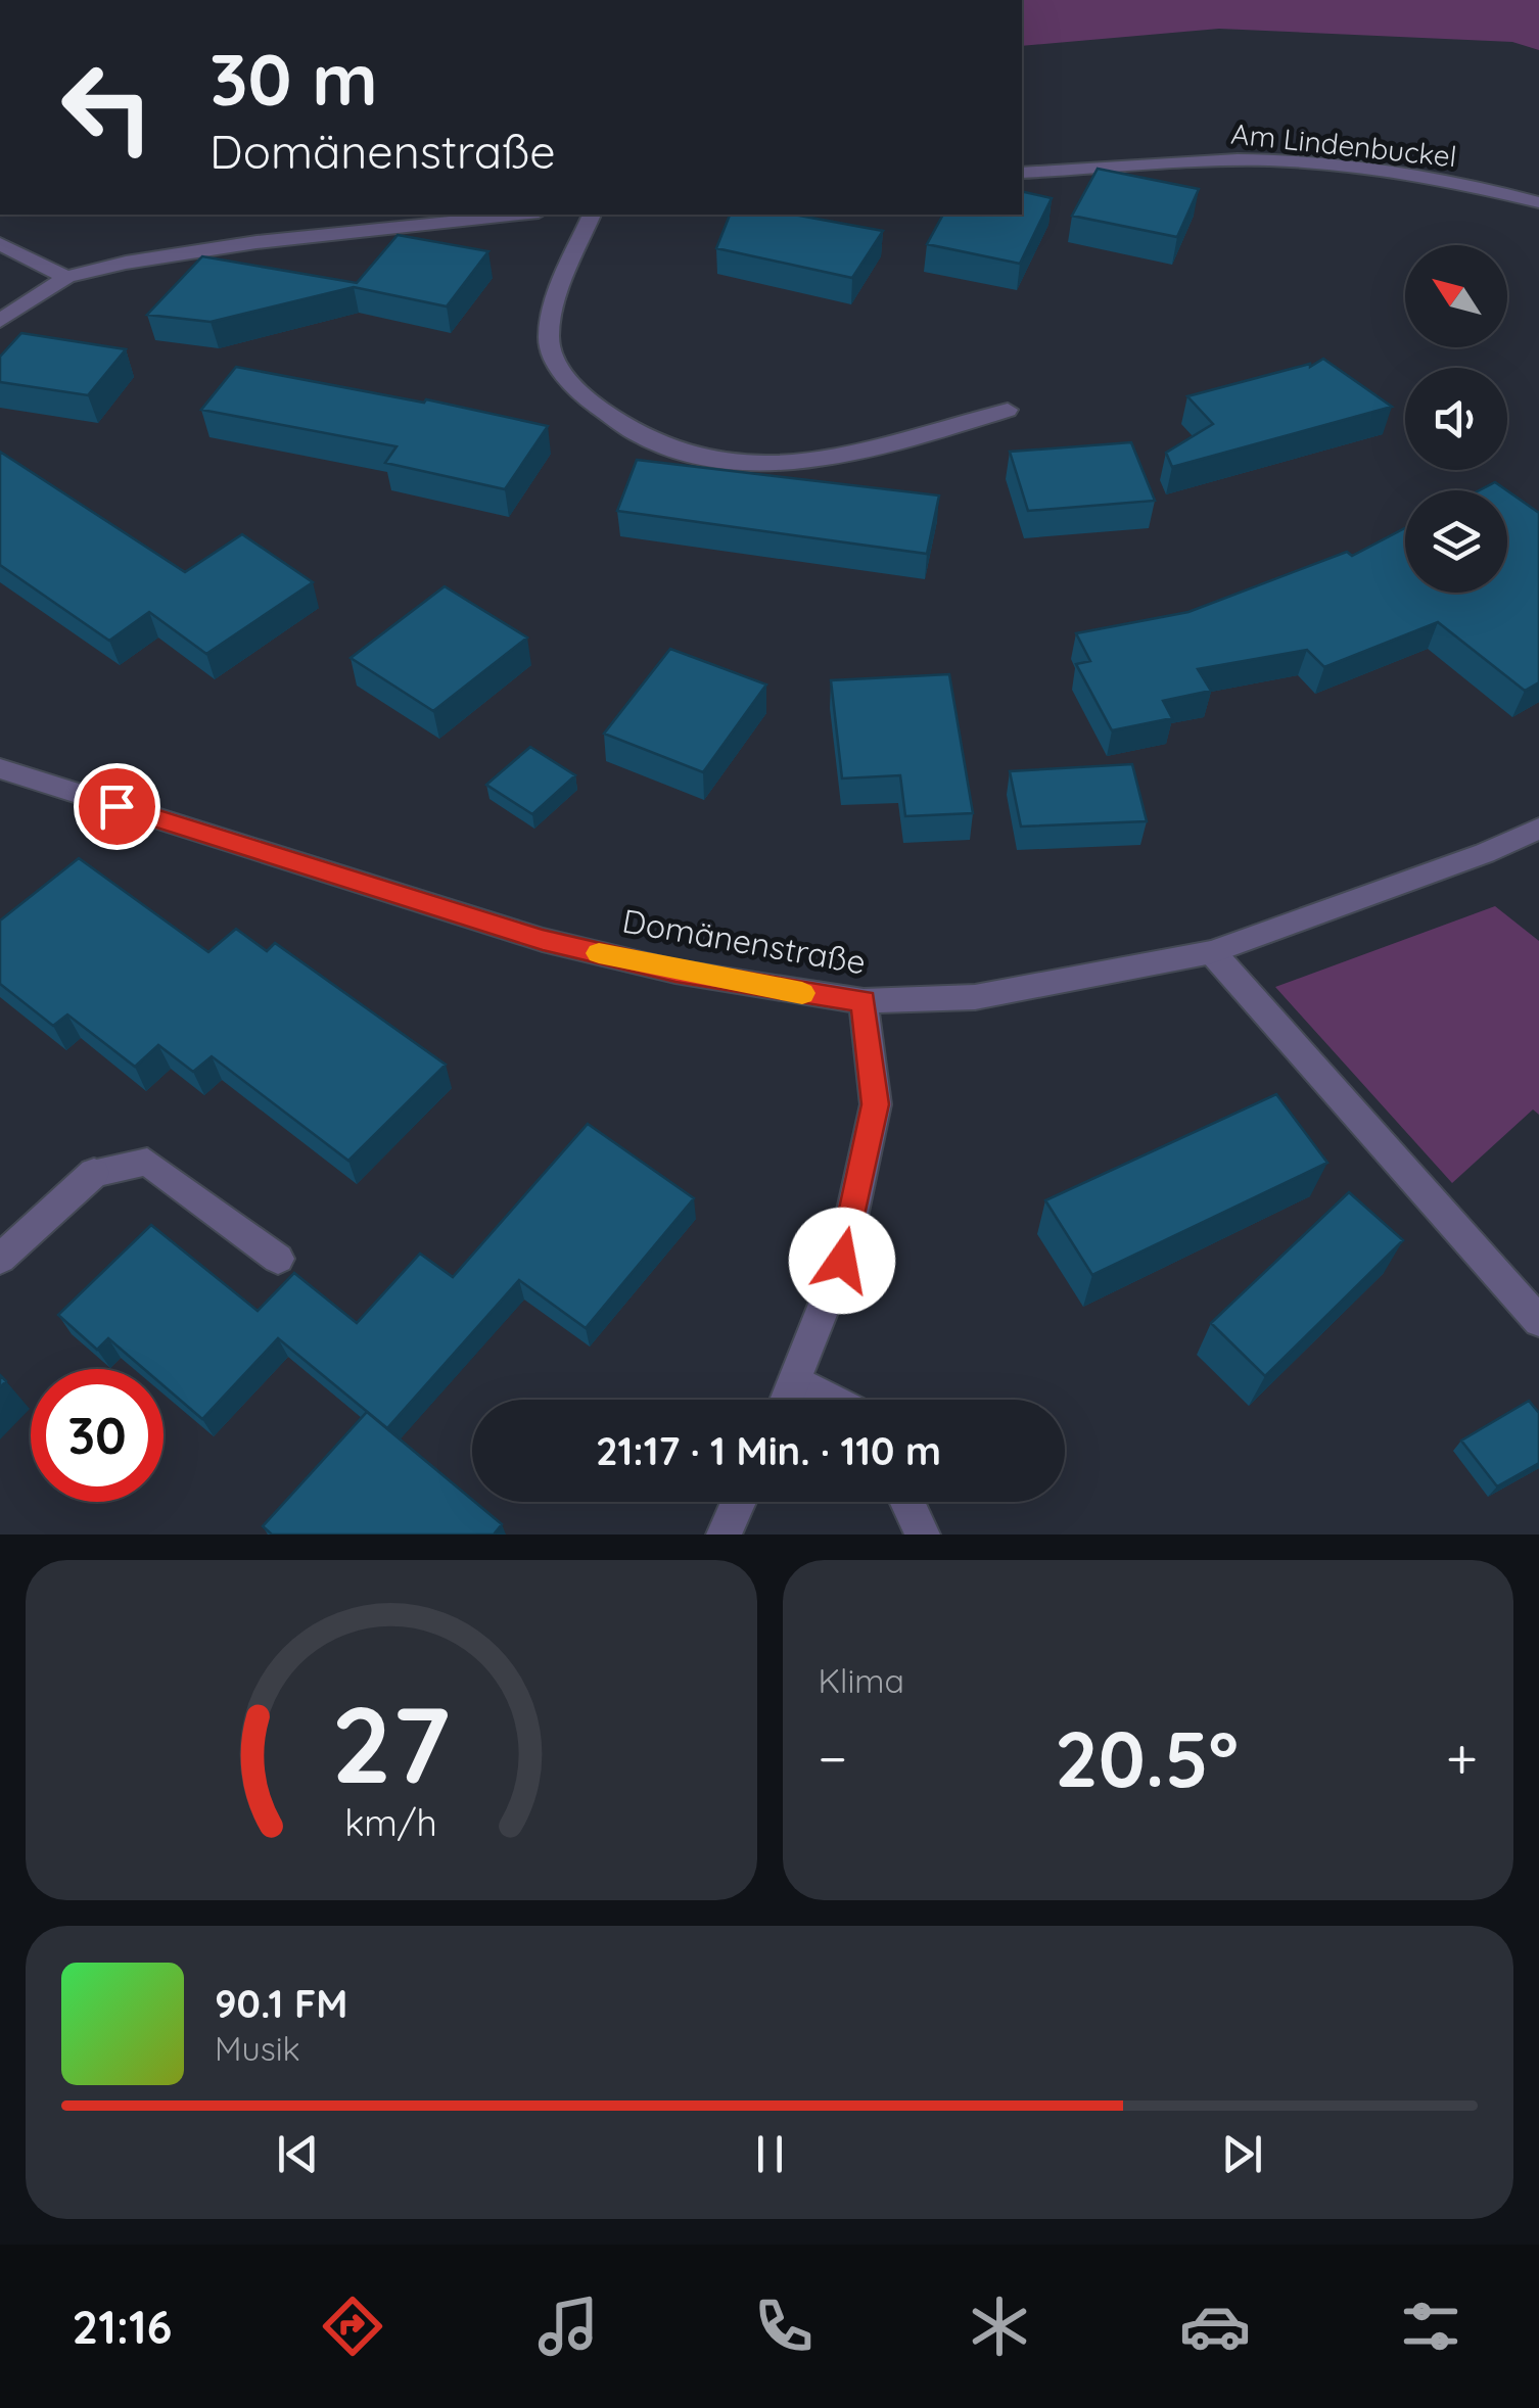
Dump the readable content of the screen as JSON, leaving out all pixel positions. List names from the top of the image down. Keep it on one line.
{"streets":{"street":["Am Lindenbuckel","Domänenstraße"]},"north":"top left","page":{"turn":["30 m","Domänenstraße"],"limit":"30","trip":"21:17 · 1 Min. · 110 m","tile":"Klima","heat":["−","20.5°","+"],"song":["90.1 FM","Musik"],"tabs":"21:16","gauge":["27","km/h"]}}
